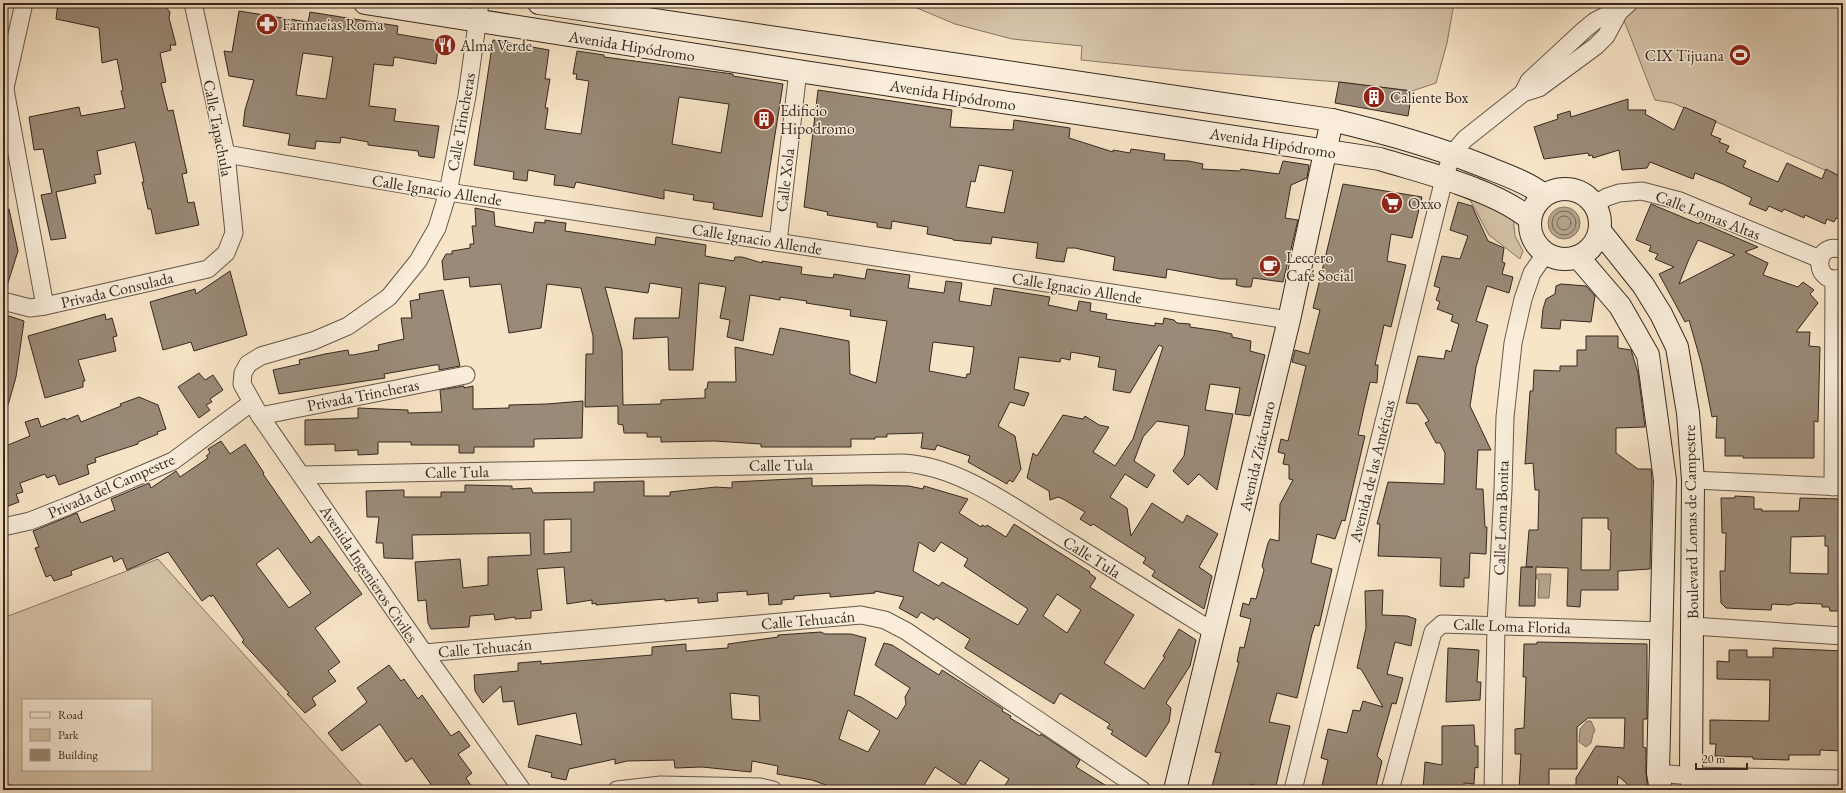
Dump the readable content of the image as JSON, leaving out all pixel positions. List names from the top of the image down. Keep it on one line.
{"streets":{"main road":["Avenida Hipódromo","Avenida Zitácuaro","Boulevard Lomas de Campestre"],"street":["Calle Trincheras","Calle Tapachula","Calle Xola","Calle Ignacio Allende","Calle Lomas Altas","Privada Consulada","Privada Trincheras","Calle Tula","Avenida de las Américas","Privada del Campestre","Calle Loma Bonita","Avenida Ingenieros Civiles","Calle Tehuacán","Calle Loma Florida"]},"crossings":[["Avenida Hipódromo","Calle Trincheras"],["Avenida Hipódromo","Calle Xola"],["Avenida Hipódromo","Calle Lomas Altas"],["Avenida Hipódromo","Avenida Zitácuaro"],["Avenida Hipódromo","Avenida de las Américas"],["Avenida Hipódromo","Calle Loma Bonita"],["Avenida Hipódromo","Boulevard Lomas de Campestre"],["Calle Trincheras","Calle Ignacio Allende"],["Calle Trincheras","Avenida Ingenieros Civiles"],["Calle Tapachula","Calle Ignacio Allende"],["Calle Tapachula","Privada Consulada"],["Calle Xola","Calle Ignacio Allende"],["Calle Ignacio Allende","Avenida Zitácuaro"],["Calle Lomas Altas","Calle Loma Bonita"],["Calle Lomas Altas","Boulevard Lomas de Campestre"],["Privada Trincheras","Privada del Campestre"],["Privada Trincheras","Avenida Ingenieros Civiles"],["Avenida Zitácuaro","Calle Tula"],["Calle Tula","Avenida Ingenieros Civiles"],["Privada del Campestre","Avenida Ingenieros Civiles"],["Calle Loma Bonita","Boulevard Lomas de Campestre"],["Calle Loma Bonita","Calle Loma Florida"],["Boulevard Lomas de Campestre","Calle Loma Florida"],["Avenida Ingenieros Civiles","Calle Tehuacán"]],"places":{"pharmacy":["Farmacias Roma"],"restaurant":["Alma Verde"],"sports":["CIX Tijuana"],"building":["Caliente Box","Edificio Hipodromo"],"supermarket":["Oxxo"],"cafe":["Leccero Café Social"]},"legend":["Road","Park","Building"],"scale_bar":"20 m"}
